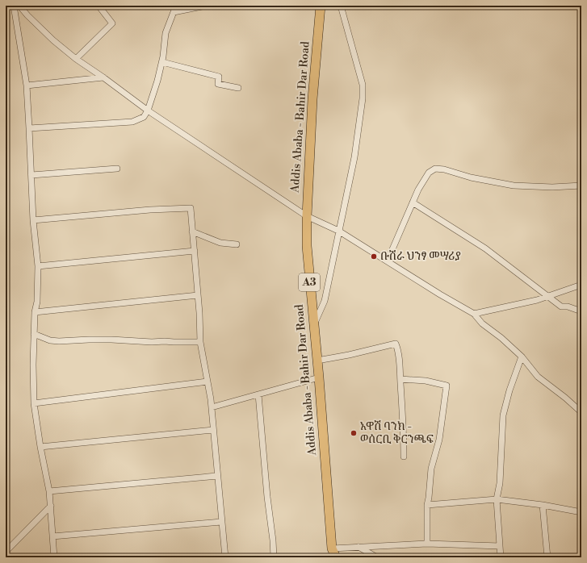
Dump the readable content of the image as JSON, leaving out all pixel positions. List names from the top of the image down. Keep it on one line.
{"streets":{"highway":["Addis Ababa - Bahir Dar Road","A3"]},"places":["ቡሽራ ህንፃ መሣሪያ","አዋሽ ባንክ - ወሰርቢ ቅርንጫፍ"]}
